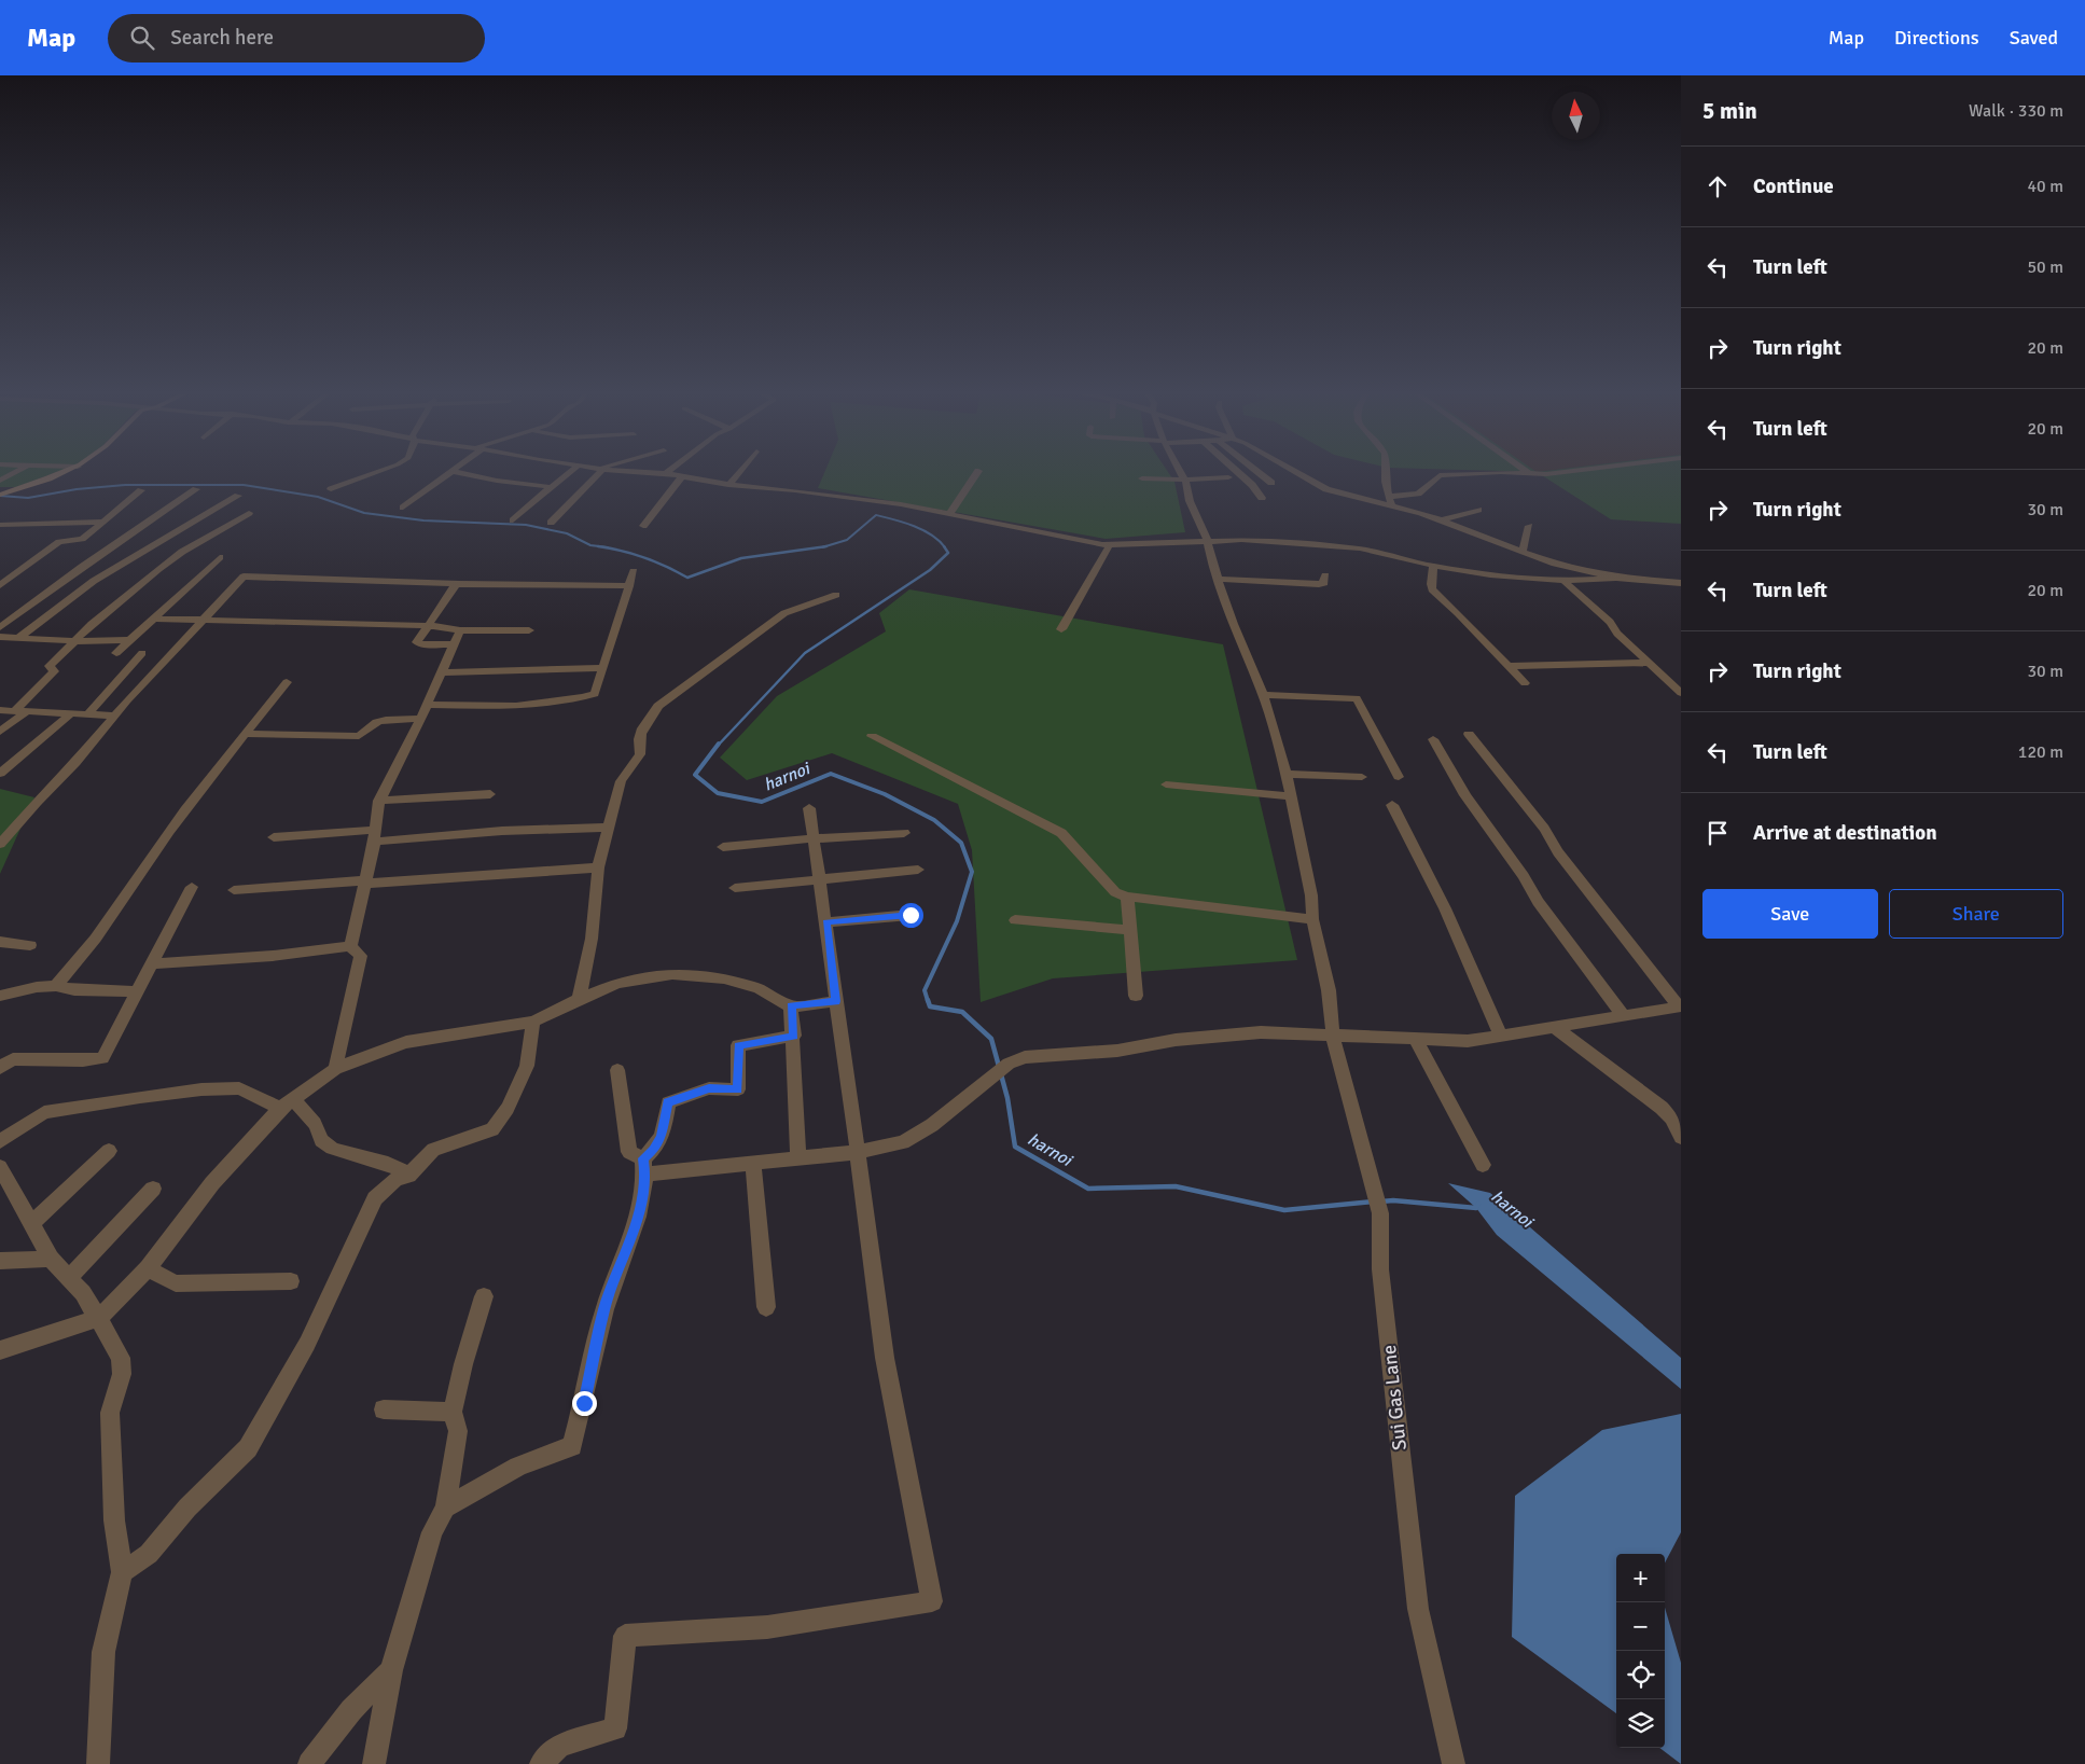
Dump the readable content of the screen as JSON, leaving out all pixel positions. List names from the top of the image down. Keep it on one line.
{"streets":{"street":["Sui Gas Lane"]},"water":["harnoi"],"north":"top","page":{"header":"Map","search":"Search here","nav":["Map","Directions","Saved"],"heading":["5 min","Walk · 330 m"],"list":[["Continue","40 m"],["Turn left","50 m"],["Turn right","20 m"],["Turn left","20 m"],["Turn right","30 m"],["Turn left","20 m"],["Turn right","30 m"],["Turn left","120 m"],"Arrive at destination"],"buttons":["Save","Share"],"map_buttons":["+","−"]}}
